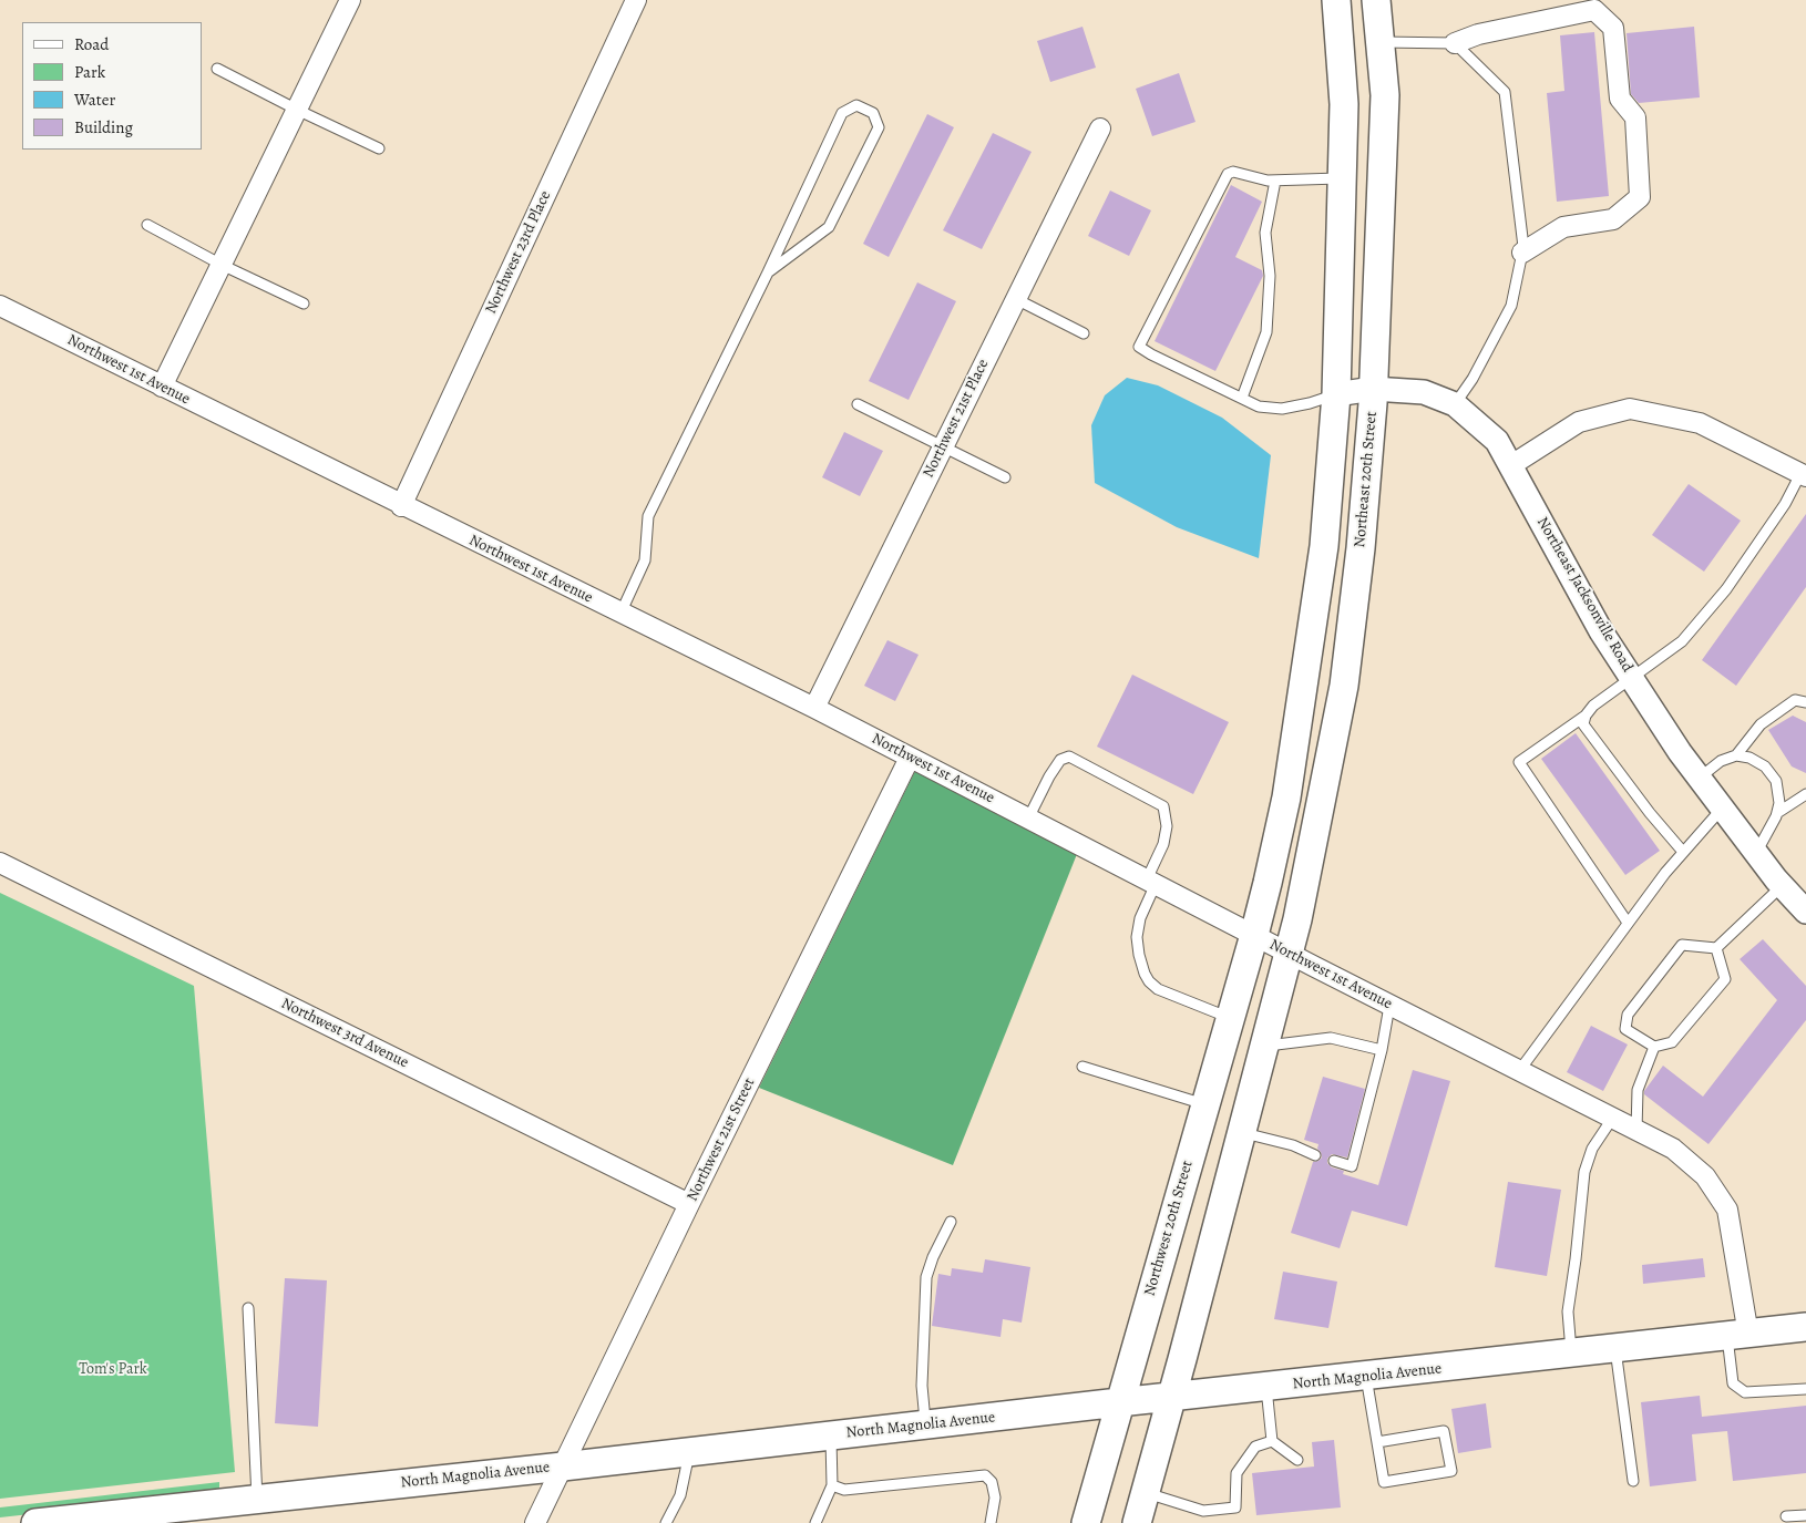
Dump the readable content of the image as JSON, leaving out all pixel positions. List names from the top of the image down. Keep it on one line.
{"streets":{"main road":["Northeast 20th Street","Northwest 20th Street","North Magnolia Avenue"],"street":["Northwest 23rd Place","Northwest 1st Avenue","Northwest 21st Place","Northeast Jacksonville Road","Northwest 3rd Avenue","Northwest 21st Street"]},"crossings":[["Northwest 23rd Place","Northwest 1st Avenue"],["Northwest 1st Avenue","Northwest 21st Place"],["Northwest 1st Avenue","Northeast 20th Street"],["Northwest 1st Avenue","Northwest 21st Street"],["Northwest 1st Avenue","Northwest 20th Street"],["Northwest 1st Avenue","North Magnolia Avenue"],["Northeast 20th Street","Northeast Jacksonville Road"],["Northwest 3rd Avenue","Northwest 21st Street"],["Northwest 21st Street","North Magnolia Avenue"],["Northwest 20th Street","North Magnolia Avenue"]],"parks":["Tom's Park"],"legend":["Road","Park","Water","Building"]}
